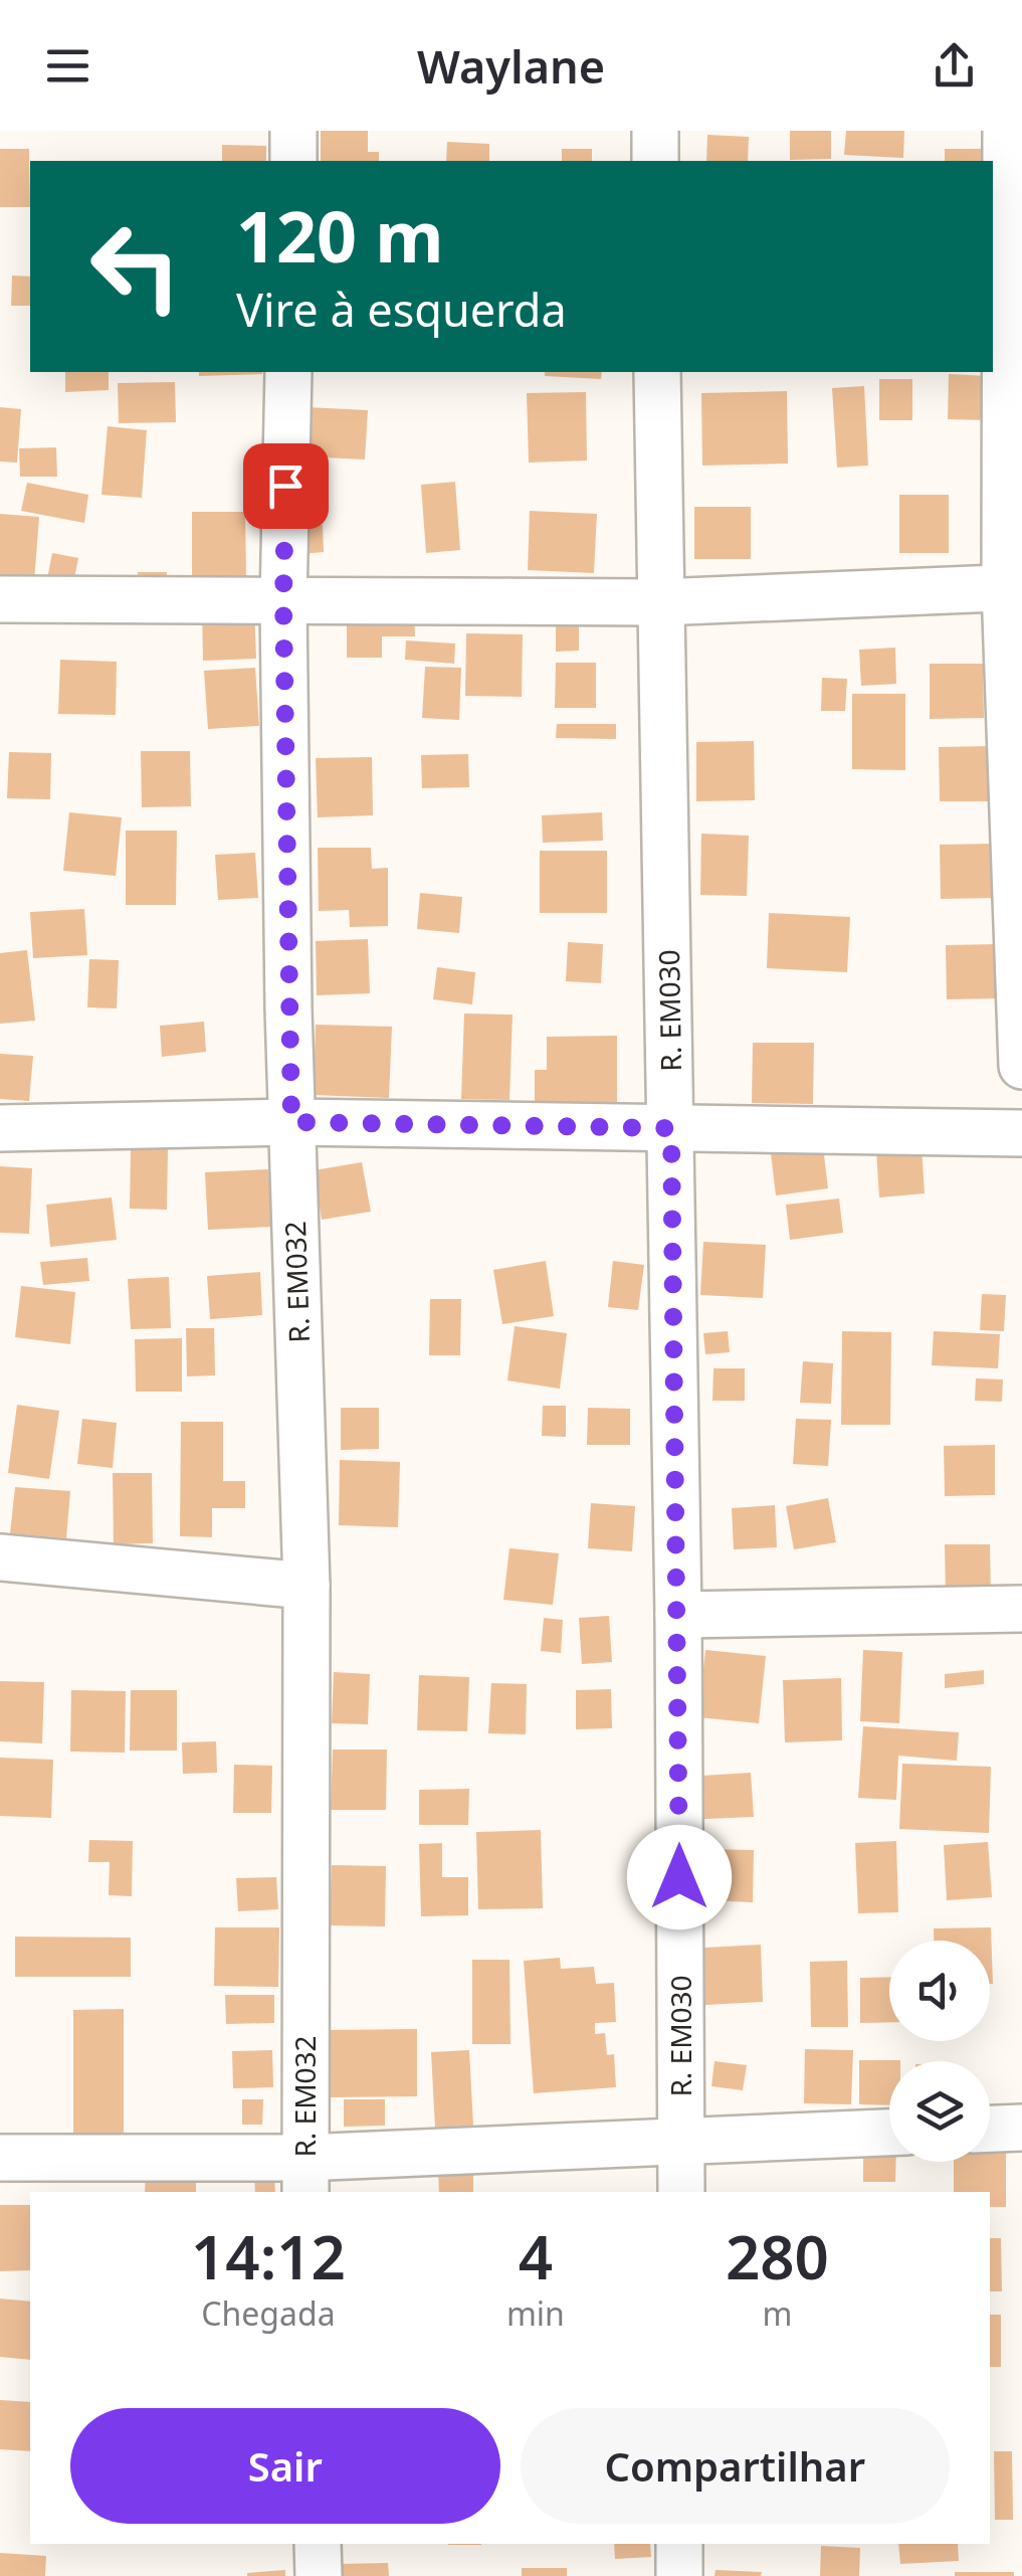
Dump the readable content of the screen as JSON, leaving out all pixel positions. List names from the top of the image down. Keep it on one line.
{"streets":{"street":["R. EM030","R. EM032"]},"page":{"header":"Waylane","turn":["120 m","Vire à esquerda"],"eta":["14:12","Chegada","4","min","280","m"],"buttons":["Sair","Compartilhar"]}}
